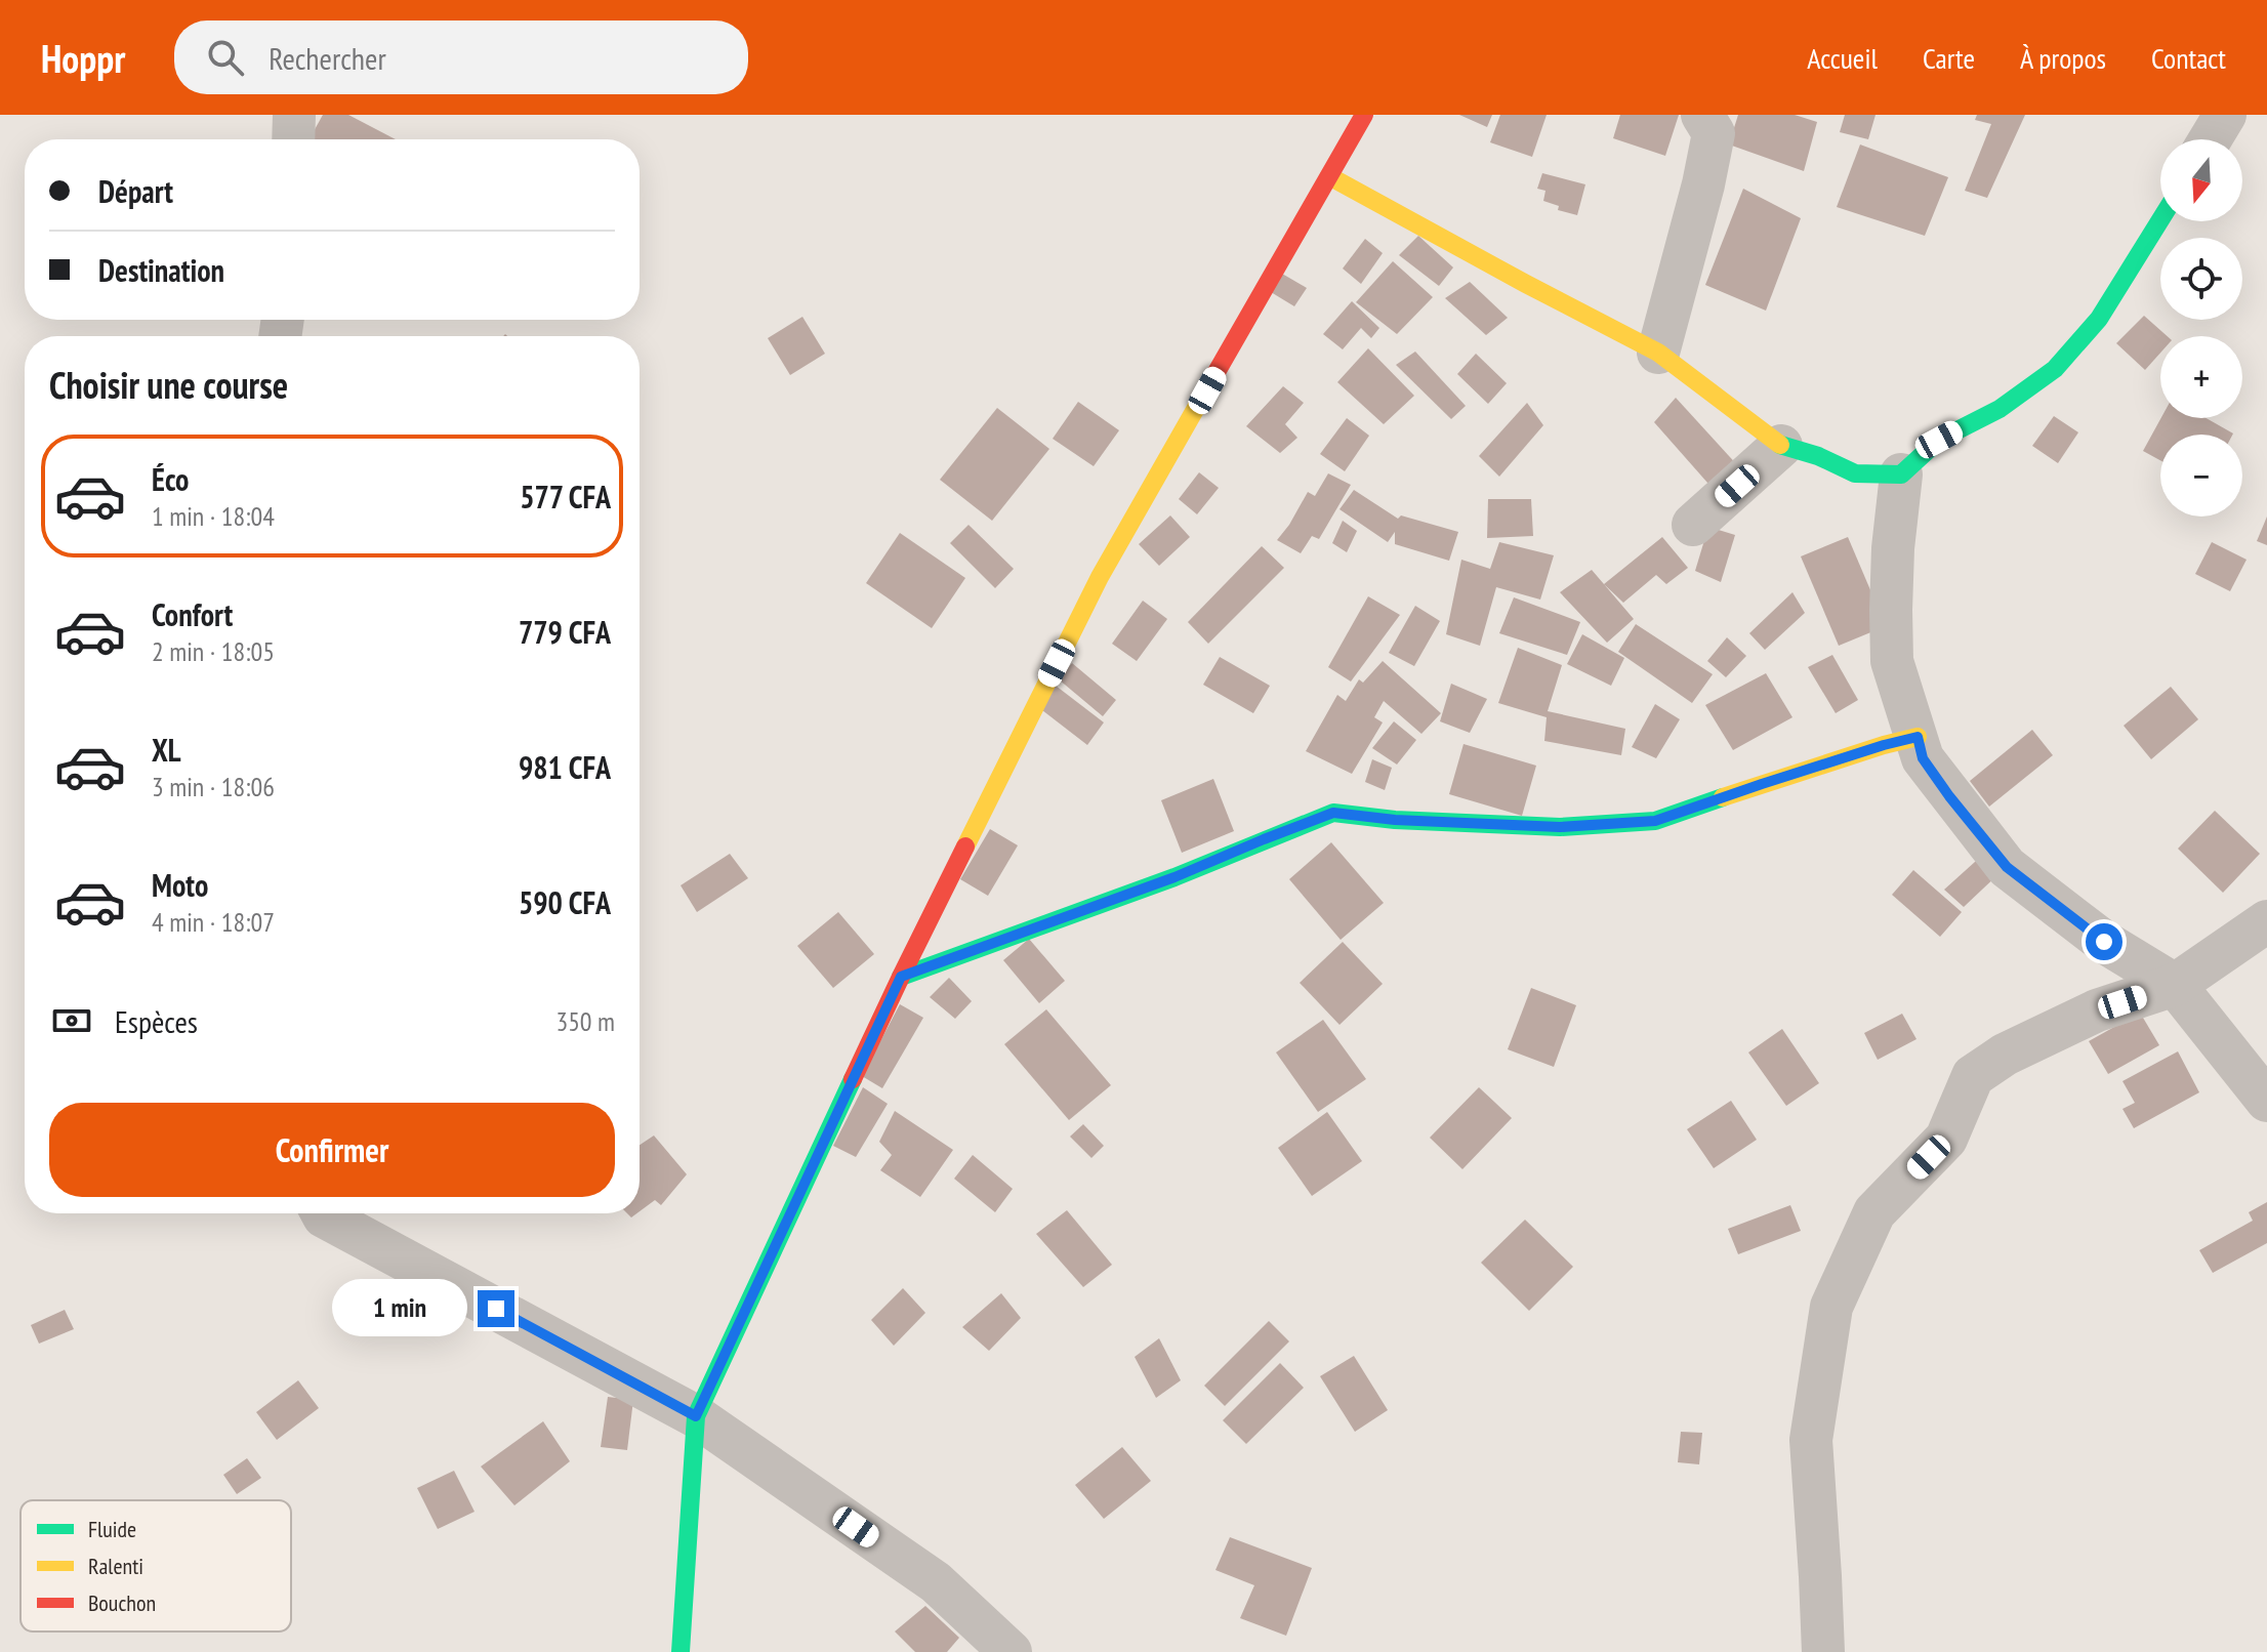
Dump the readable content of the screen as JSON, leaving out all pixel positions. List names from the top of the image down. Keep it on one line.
{"legend":["Fluide","Ralenti","Bouchon"],"north":"bottom","page":{"header":"Hoppr","search":"Rechercher","nav":["Accueil","Carte","À propos","Contact"],"map_buttons":["+","−"],"banner":["Départ","Destination"],"heading":"Choisir une course","list":[{"name":"Éco","note":"1 min · 18:04","value":"577 CFA"},{"name":"Confort","note":"2 min · 18:05","value":"779 CFA"},{"name":"XL","note":"3 min · 18:06","value":"981 CFA"},{"name":"Moto","note":"4 min · 18:07","value":"590 CFA"}],"pay":["Espèces","350 m"],"buttons":"Confirmer","bubble":"1 min"}}
